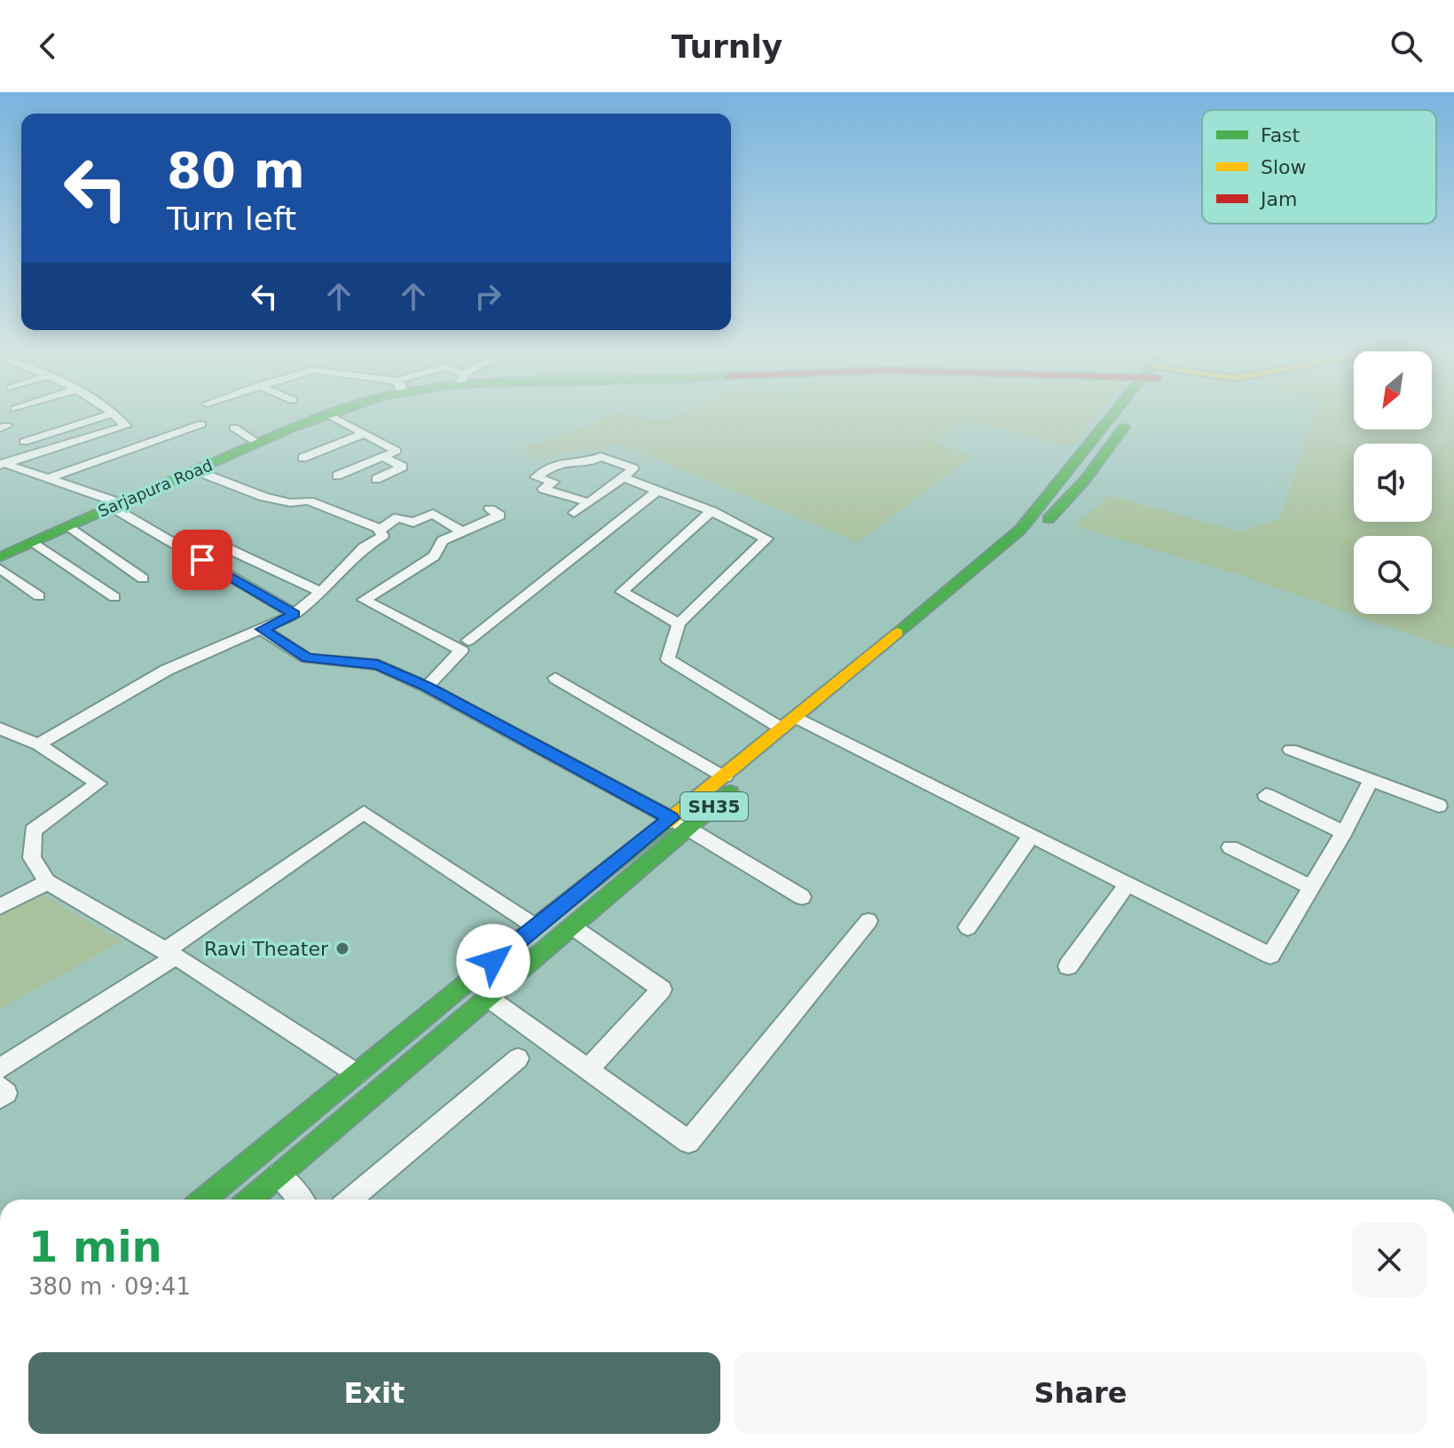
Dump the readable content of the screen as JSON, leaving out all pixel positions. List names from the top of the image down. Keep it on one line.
{"streets":{"main road":["Sarjapura Road","SH35"]},"places":["Ravi Theater"],"legend":["Fast","Slow","Jam"],"north":"bottom left","page":{"header":"Turnly","turn":["80 m","Turn left"],"heading":["1 min","380 m · 09:41"],"buttons":["Exit","Share"]}}
